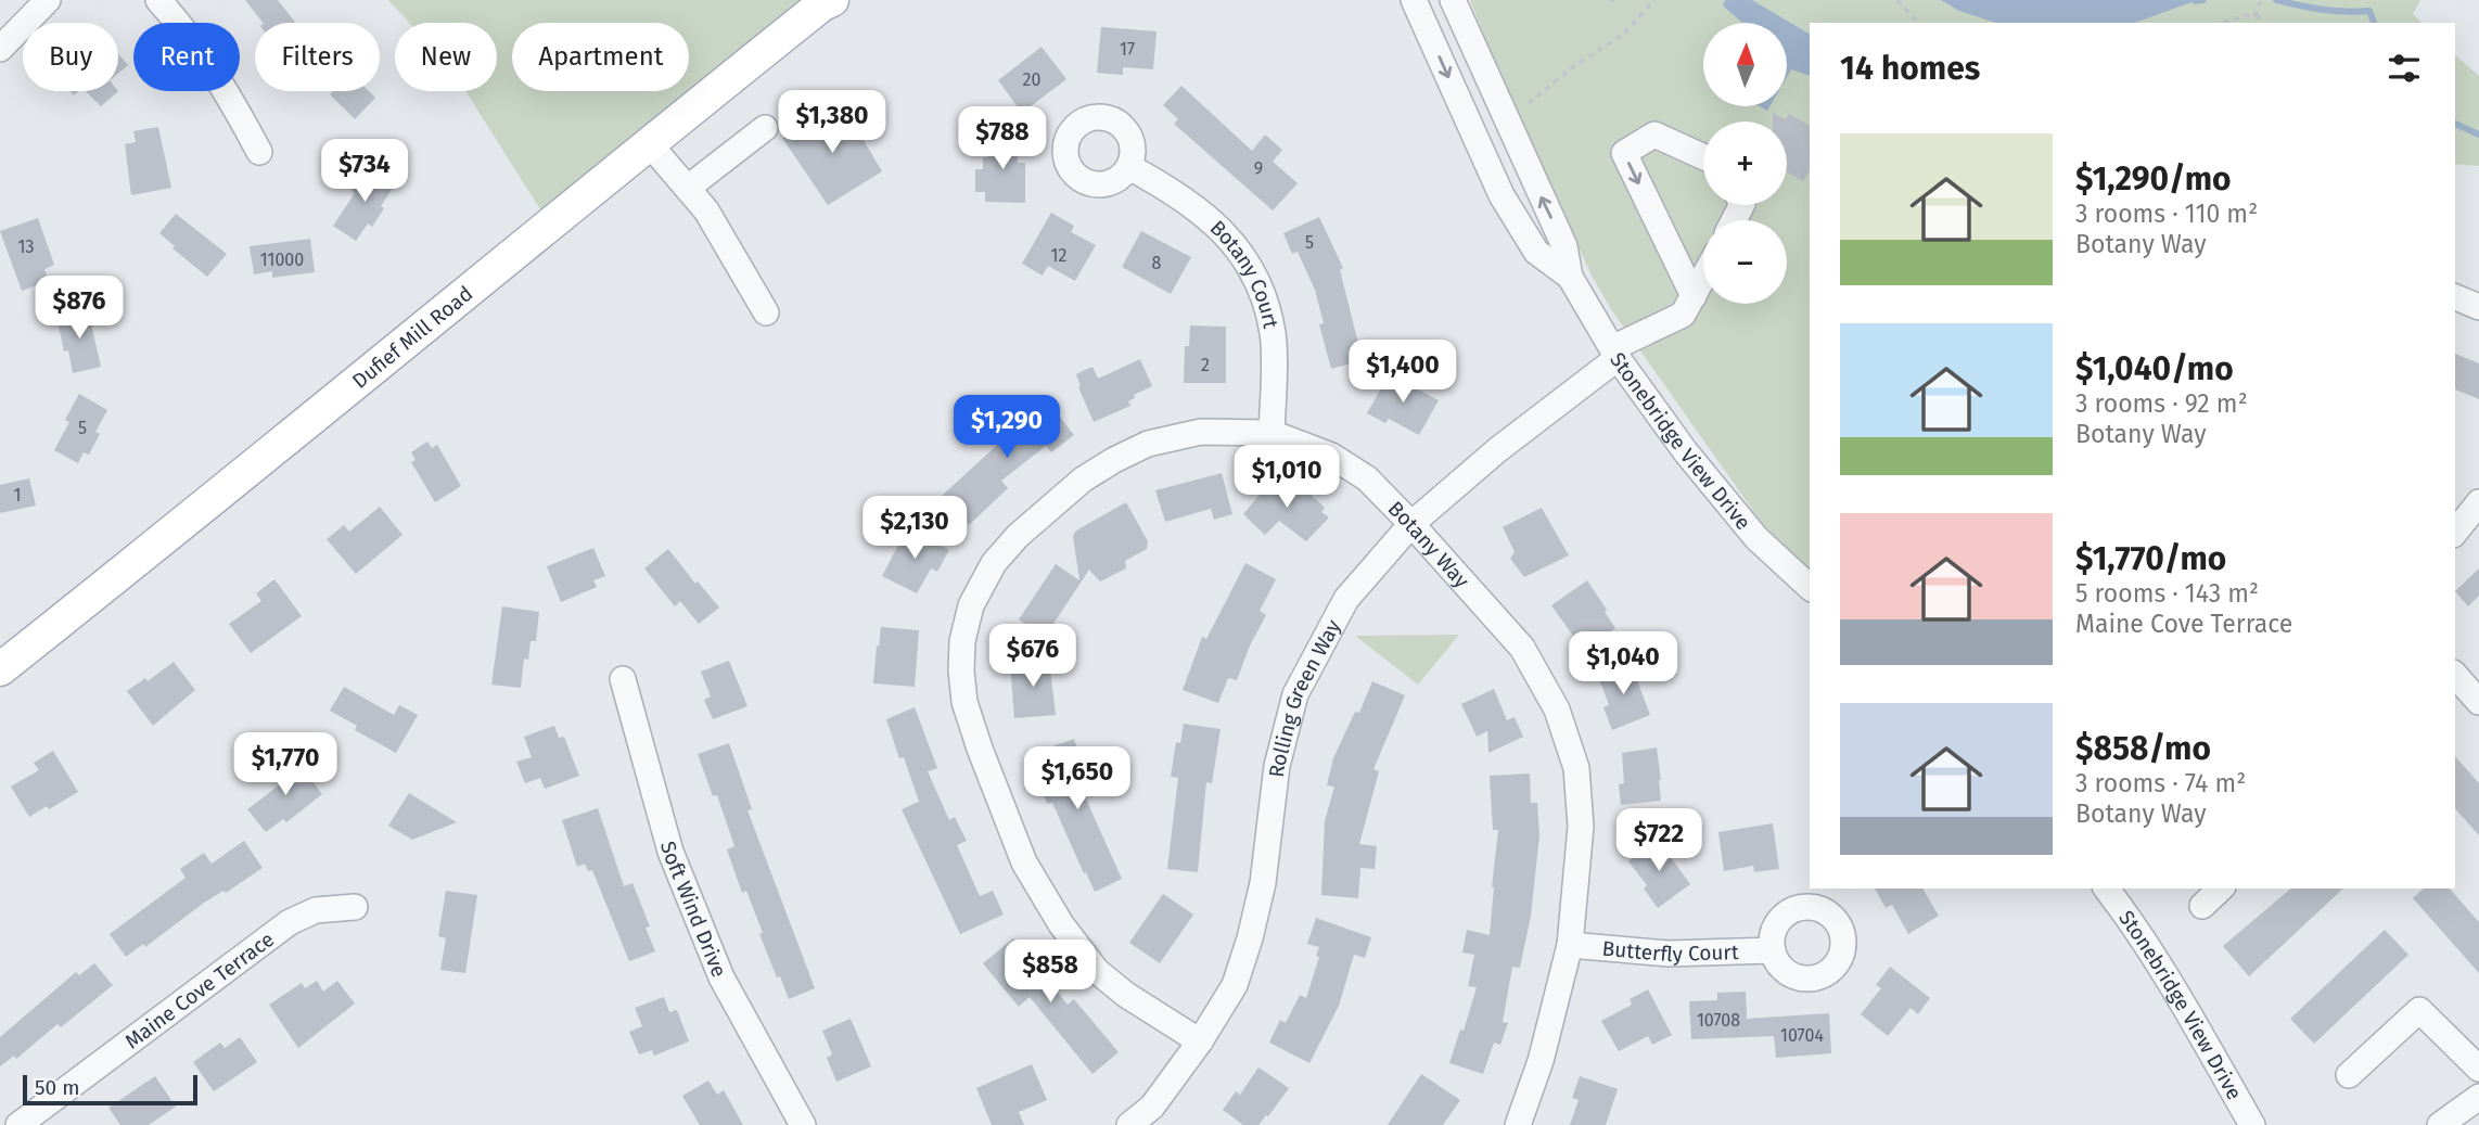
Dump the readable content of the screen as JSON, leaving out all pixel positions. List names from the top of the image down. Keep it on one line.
{"streets":{"main road":["Dufief Mill Road"],"street":["Botany Court","Stonebridge View Drive","Botany Way","Rolling Green Way","Soft Wind Drive","Butterfly Court","Maine Cove Terrace"]},"crossings":[["Botany Court","Botany Way"],["Stonebridge View Drive","Rolling Green Way"],["Botany Way","Rolling Green Way"],["Botany Way","Butterfly Court"]],"house_numbers":["17","20","9","5","13","12","11000","8","2","5","1","10708","10704"],"scale_bar":"50 m","north":"top","page":{"map_buttons":["+","−"],"chip":["Buy","Rent","Filters","New","Apartment"],"heading":"14 homes","price":["$1,380","$788","$734","$876","$1,400","$1,290","$1,010","$2,130","$676","$1,040","$1,770","$1,650","$722","$858"],"list":[{"name":"$1,290/mo","note":"3 rooms · 110 m² · Botany Way"},{"name":"$1,040/mo","note":"3 rooms · 92 m² · Botany Way"},{"name":"$1,770/mo","note":"5 rooms · 143 m² · Maine Cove Terrace"},{"name":"$858/mo","note":"3 rooms · 74 m² · Botany Way"}],"scale":"50 m"}}
